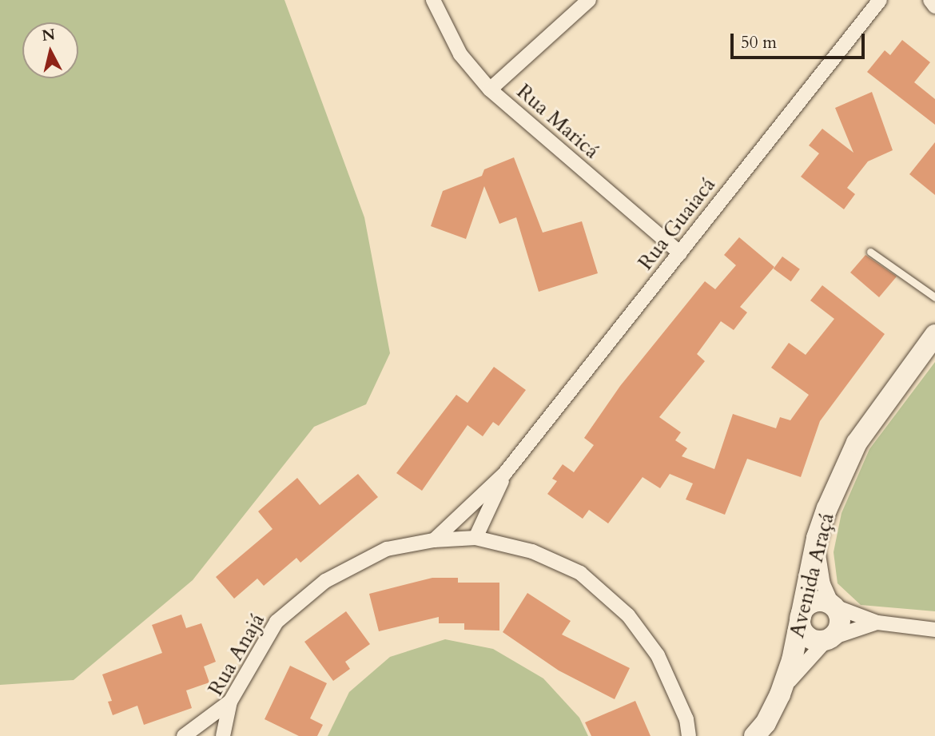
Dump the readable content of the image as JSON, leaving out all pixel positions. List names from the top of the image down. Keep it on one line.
{"streets":{"street":["Rua Maricá","Rua Guaiacá","Avenida Araçá","Rua Anajá"]},"crossings":[["Rua Maricá","Rua Guaiacá"],["Rua Guaiacá","Rua Anajá"]],"scale_bar":"50 m","north":"top"}
